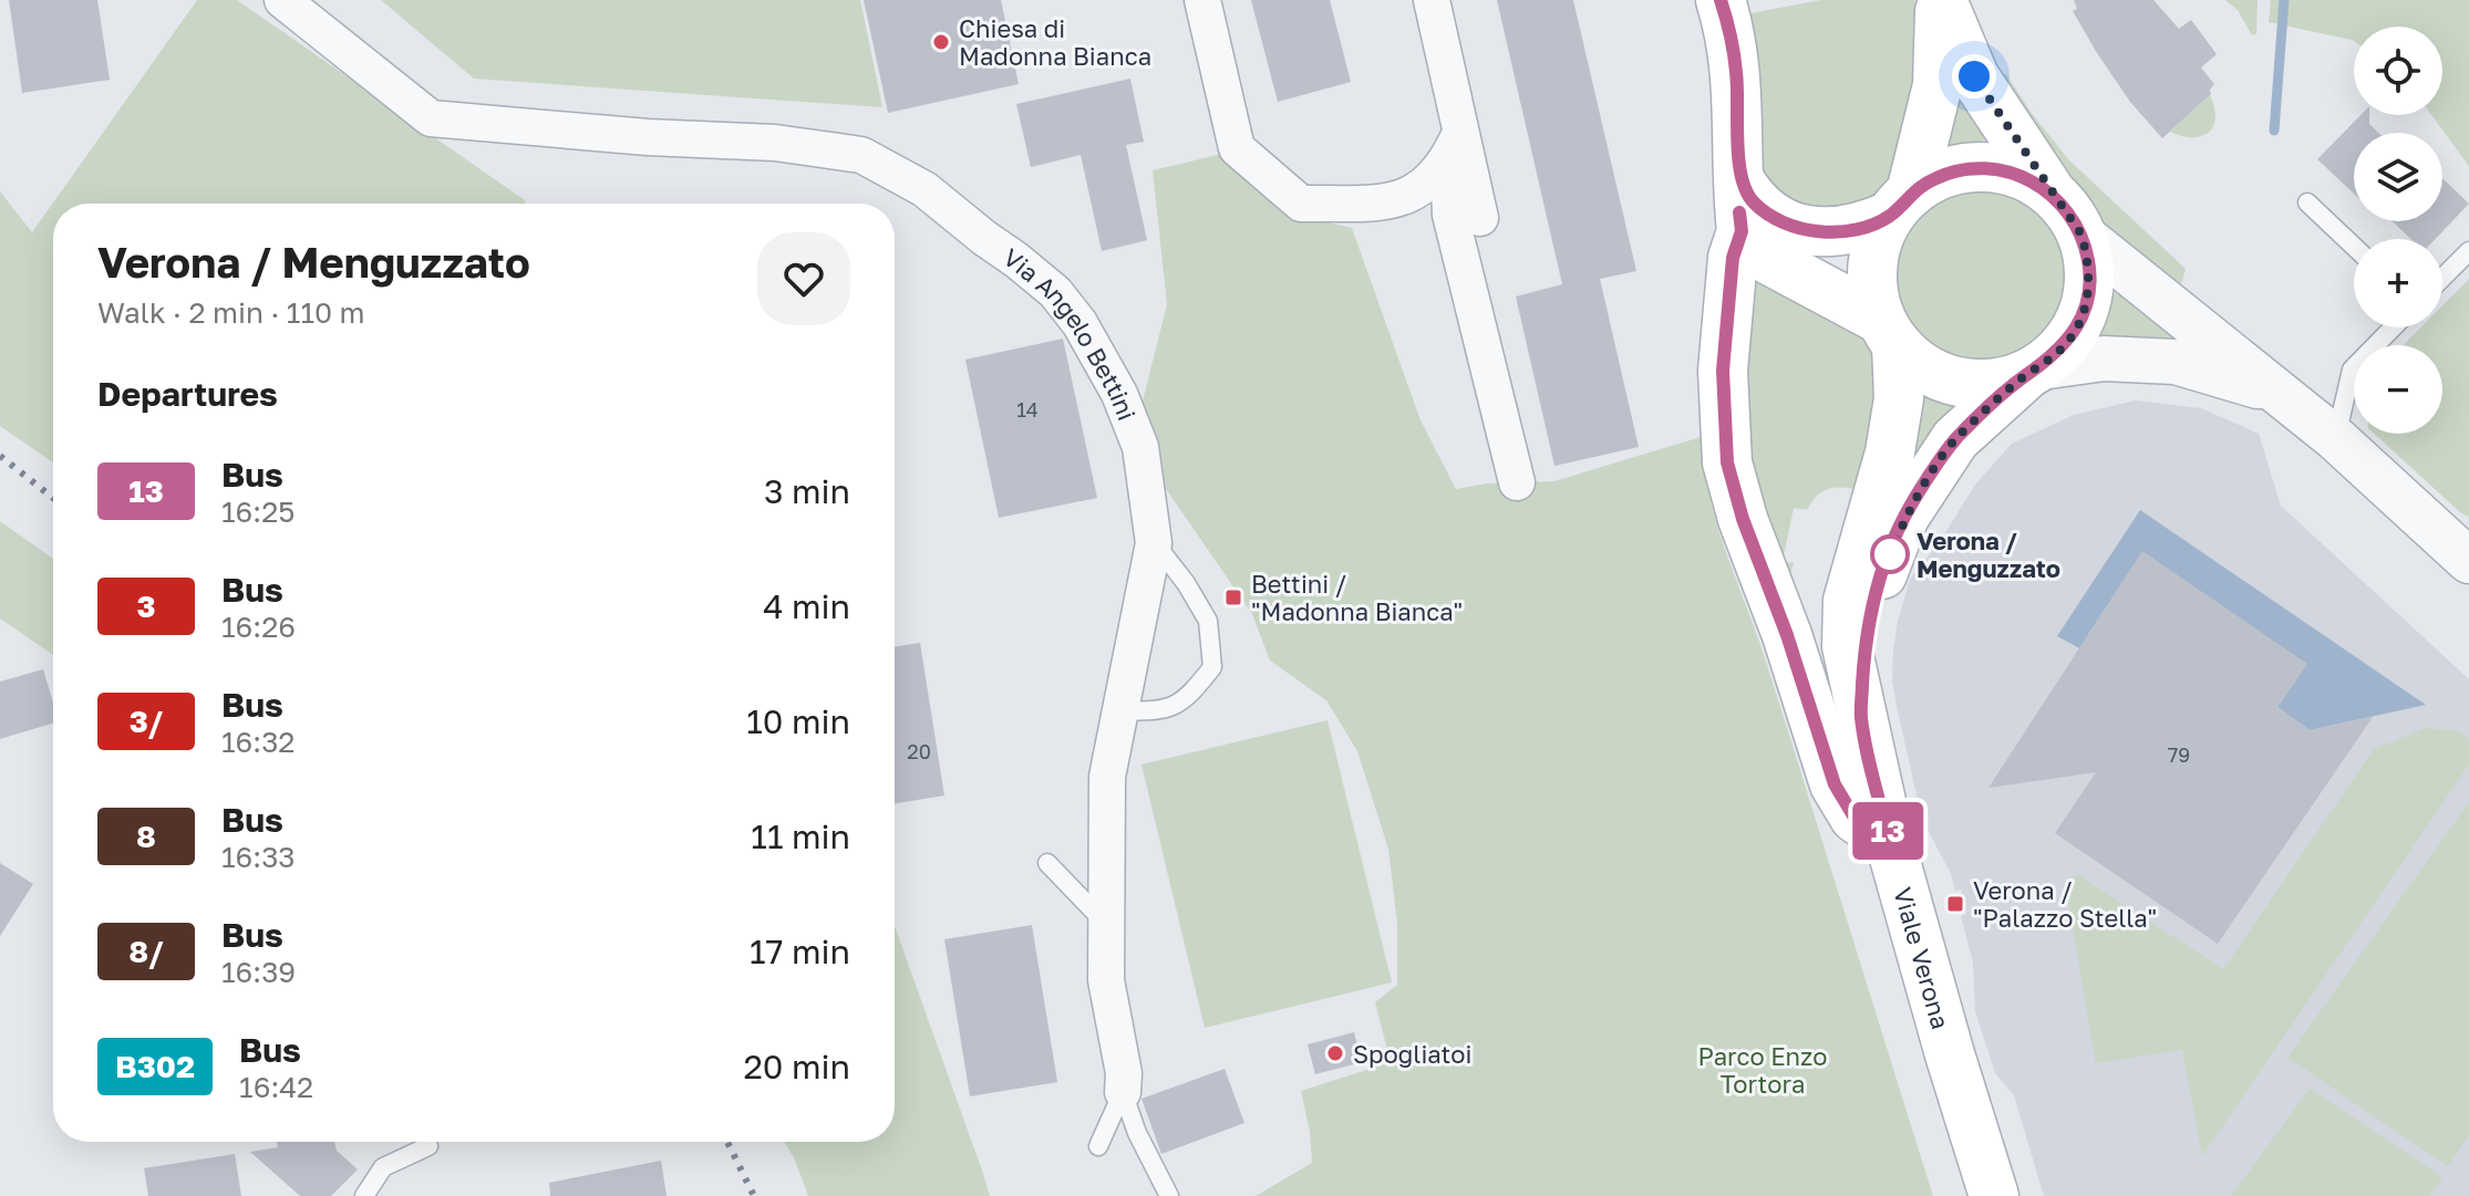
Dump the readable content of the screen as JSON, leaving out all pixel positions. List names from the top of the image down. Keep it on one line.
{"streets":{"main road":["Viale Verona"],"street":["Via Angelo Bettini"]},"parks":["Parco Enzo Tortora"],"places":{"other":["Chiesa di Madonna Bianca","Verona / Menguzzato","Spogliatoi"],"transit":["Bettini / \"Madonna Bianca\"","Verona / \"Palazzo Stella\""]},"lines":["bus line 13"],"house_numbers":["14","20","79"],"page":{"on_map":"13","map_buttons":["+","−"],"heading":[["Verona / Menguzzato","Walk · 2 min · 110 m"],"Departures"],"list":[{"mark":"13","name":"Bus","note":"16:25","value":"3 min"},{"mark":"3","name":"Bus","note":"16:26","value":"4 min"},{"mark":"3/","name":"Bus","note":"16:32","value":"10 min"},{"mark":"8","name":"Bus","note":"16:33","value":"11 min"},{"mark":"8/","name":"Bus","note":"16:39","value":"17 min"},{"mark":"B302","name":"Bus","note":"16:42","value":"20 min"}]}}
